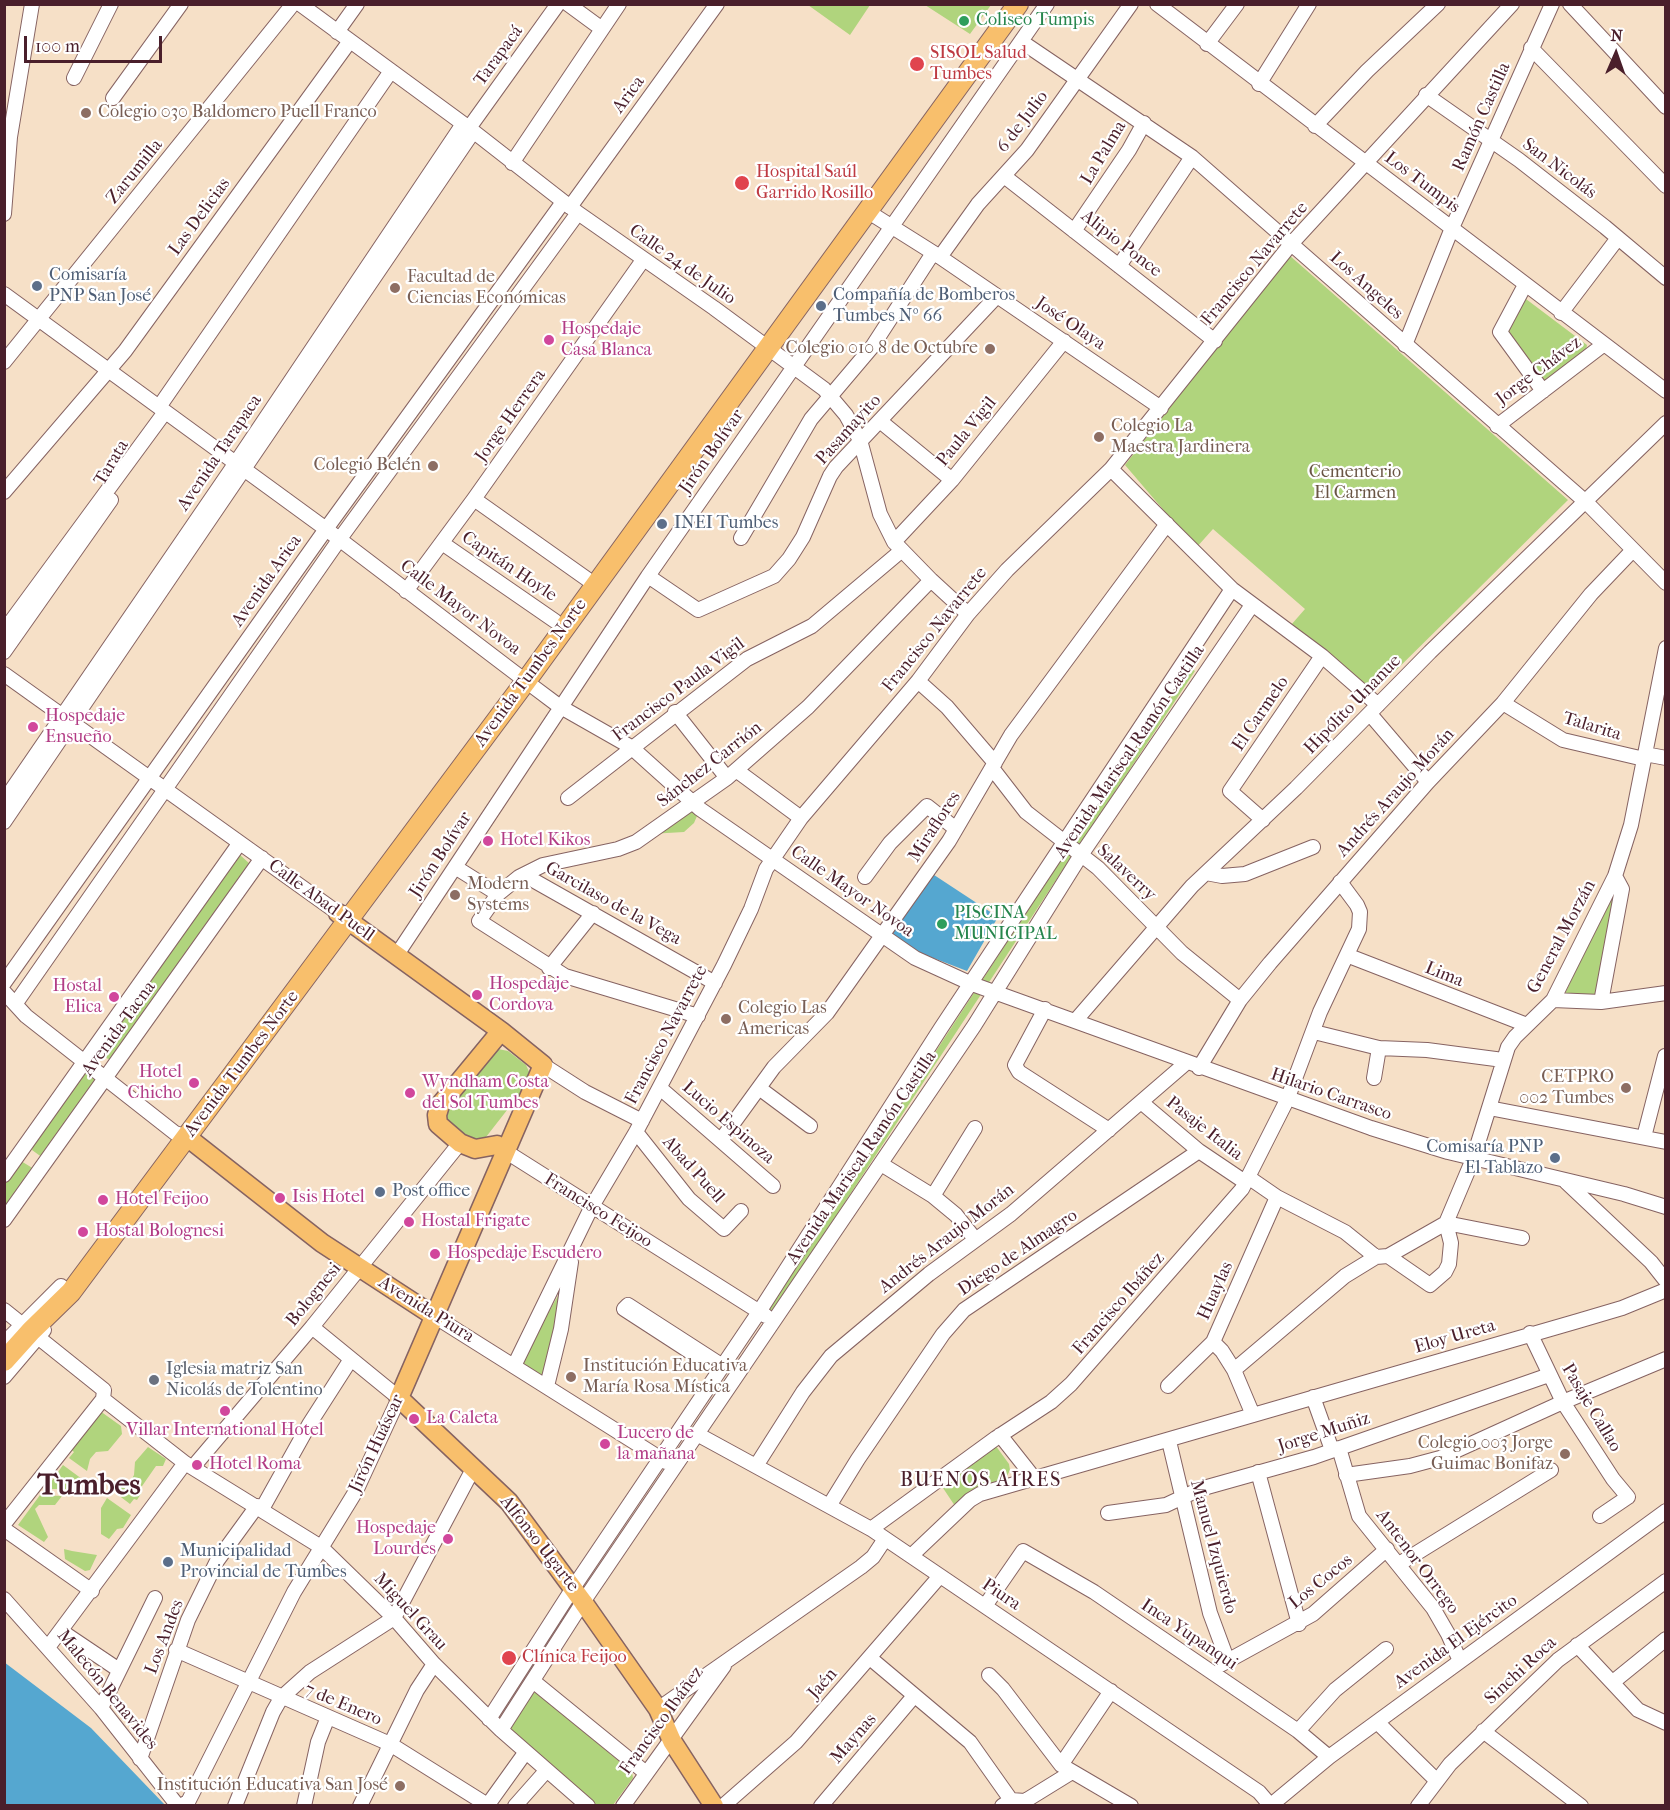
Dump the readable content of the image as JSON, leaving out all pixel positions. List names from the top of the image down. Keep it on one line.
{"streets":{"highway":["Avenida Tumbes Norte"],"main road":["Calle Abad Puell","Francisco Feijoo","Avenida Piura","Jirón Huáscar","Alfonso Ugarte"],"street":["Tarapacá","Arica","Ramón Castilla","6 de Julio","La Palma","San Nicolás","Zarumilla","Los Tumpis","Las Delicias","Alipio Ponce","Francisco Navarrete","Calle 24 de Julio","Los Angeles","José Olaya","Jorge Chávez","Jorge Herrera","Pasamayito","Paula Vigil","Jirón Bolívar","Avenida Tarapaca","Tarata","Capitán Hoyle","Avenida Arica","Calle Mayor Novoa","Francisco Paula Vigil","Hipólito Unanue","El Carmelo","Talarita","Avenida Mariscal Ramón Castilla","Sánchez Carrión","Andrés Araujo Morán","Miraflores","Salaverry","Garcilaso de la Vega","General Morzán","Lima","Avenida Tacna","Hilario Carrasco","Lucio Espinoza","Pasaje Italia","Abad Puell","Diego de Almagro","Huaylas","Bolognesi","Francisco Ibáñez","Eloy Ureta","Pasaje Callao","Jorge Muñiz","Manuel Izquierdo","Antenor Orrego","Los Cocos","Piura","Miguel Grau","Inca Yupanqui","Los Andes","Avenida El Ejército","Sinchi Roca","Jaén","Malecón Benavides","7 de Enero","Maynas"]},"crossings":[["Tarapacá","Calle 24 de Julio"],["Tarapacá","Avenida Tarapaca"],["Arica","Calle 24 de Julio"],["Arica","Avenida Arica"],["Ramón Castilla","San Nicolás"],["Ramón Castilla","Los Tumpis"],["Ramón Castilla","Los Angeles"],["6 de Julio","Alipio Ponce"],["6 de Julio","Calle 24 de Julio"],["6 de Julio","Los Angeles"],["6 de Julio","José Olaya"],["La Palma","Alipio Ponce"],["La Palma","Los Angeles"],["San Nicolás","Francisco Navarrete"],["San Nicolás","Jorge Chávez"],["Zarumilla","Calle Mayor Novoa"],["Los Tumpis","Francisco Navarrete"],["Los Tumpis","Jorge Chávez"],["Las Delicias","Calle 24 de Julio"],["Las Delicias","Calle Mayor Novoa"],["Alipio Ponce","Francisco Navarrete"],["Francisco Navarrete","Calle 24 de Julio"],["Francisco Navarrete","Los Angeles"],["Francisco Navarrete","José Olaya"],["Francisco Navarrete","Calle Mayor Novoa"],["Francisco Navarrete","Salaverry"],["Francisco Navarrete","Calle Abad Puell"],["Francisco Navarrete","Garcilaso de la Vega"],["Francisco Navarrete","Lucio Espinoza"],["Francisco Navarrete","Abad Puell"],["Francisco Navarrete","Francisco Feijoo"],["Francisco Navarrete","Avenida Piura"],["Calle 24 de Julio","Jorge Herrera"],["Calle 24 de Julio","Pasamayito"],["Calle 24 de Julio","Paula Vigil"],["Calle 24 de Julio","Jirón Bolívar"],["Calle 24 de Julio","Avenida Tarapaca"],["Calle 24 de Julio","Avenida Arica"],["Calle 24 de Julio","Avenida Tumbes Norte"],["Calle 24 de Julio","Francisco Paula Vigil"],["Calle 24 de Julio","Sánchez Carrión"],["Los Angeles","Jorge Chávez"],["Los Angeles","Jirón Bolívar"],["Los Angeles","Hipólito Unanue"],["Los Angeles","Andrés Araujo Morán"],["José Olaya","Pasamayito"],["José Olaya","Paula Vigil"],["José Olaya","Jirón Bolívar"],["José Olaya","Avenida Tumbes Norte"],["Jorge Herrera","Capitán Hoyle"],["Jorge Herrera","Calle Mayor Novoa"],["Pasamayito","Jirón Bolívar"],["Paula Vigil","Francisco Paula Vigil"],["Jirón Bolívar","Calle Mayor Novoa"],["Jirón Bolívar","Calle Abad Puell"],["Avenida Tarapaca","Calle Mayor Novoa"],["Avenida Tarapaca","Calle Abad Puell"],["Capitán Hoyle","Avenida Tumbes Norte"],["Avenida Arica","Calle Mayor Novoa"],["Avenida Arica","Calle Abad Puell"],["Calle Mayor Novoa","Avenida Tumbes Norte"],["Calle Mayor Novoa","Francisco Paula Vigil"],["Calle Mayor Novoa","Avenida Mariscal Ramón Castilla"],["Calle Mayor Novoa","Sánchez Carrión"],["Calle Mayor Novoa","Miraflores"],["Calle Mayor Novoa","Hilario Carrasco"],["Avenida Tumbes Norte","Calle Abad Puell"],["Avenida Tumbes Norte","Avenida Piura"],["Avenida Tumbes Norte","Miguel Grau"],["Hipólito Unanue","El Carmelo"],["Hipólito Unanue","Salaverry"],["Hipólito Unanue","Hilario Carrasco"],["Talarita","Andrés Araujo Morán"],["Talarita","General Morzán"],["Avenida Mariscal Ramón Castilla","Salaverry"],["Avenida Mariscal Ramón Castilla","Hilario Carrasco"],["Avenida Mariscal Ramón Castilla","Francisco Feijoo"],["Avenida Mariscal Ramón Castilla","Avenida Piura"],["Avenida Mariscal Ramón Castilla","Alfonso Ugarte"],["Avenida Mariscal Ramón Castilla","Piura"],["Avenida Mariscal Ramón Castilla","Miguel Grau"],["Sánchez Carrión","Garcilaso de la Vega"],["Andrés Araujo Morán","Salaverry"],["Andrés Araujo Morán","Hilario Carrasco"],["Andrés Araujo Morán","Pasaje Italia"],["Andrés Araujo Morán","Francisco Ibáñez"],["Andrés Araujo Morán","Piura"],["Miraflores","Salaverry"],["Miraflores","Lucio Espinoza"],["Calle Abad Puell","Avenida Tacna"],["Calle Abad Puell","Abad Puell"],["Calle Abad Puell","Jirón Huáscar"],["General Morzán","Lima"],["General Morzán","Hilario Carrasco"],["General Morzán","Pasaje Italia"],["Lima","Francisco Ibáñez"],["Avenida Tacna","Avenida Piura"],["Hilario Carrasco","Francisco Ibáñez"],["Pasaje Italia","Diego de Almagro"],["Pasaje Italia","Huaylas"],["Pasaje Italia","Francisco Ibáñez"],["Francisco Feijoo","Bolognesi"],["Francisco Feijoo","Jirón Huáscar"],["Diego de Almagro","Piura"],["Bolognesi","Avenida Piura"],["Bolognesi","Alfonso Ugarte"],["Bolognesi","Miguel Grau"],["Bolognesi","Malecón Benavides"],["Francisco Ibáñez","Alfonso Ugarte"],["Francisco Ibáñez","Piura"],["Avenida Piura","Jirón Huáscar"],["Eloy Ureta","Pasaje Callao"],["Eloy Ureta","Manuel Izquierdo"],["Eloy Ureta","Antenor Orrego"],["Eloy Ureta","Piura"],["Pasaje Callao","Jorge Muñiz"],["Jorge Muñiz","Manuel Izquierdo"],["Jorge Muñiz","Antenor Orrego"],["Jirón Huáscar","Alfonso Ugarte"],["Jirón Huáscar","Miguel Grau"],["Jirón Huáscar","Malecón Benavides"],["Jirón Huáscar","7 de Enero"],["Alfonso Ugarte","Los Andes"],["Manuel Izquierdo","Los Cocos"],["Antenor Orrego","Los Cocos"],["Antenor Orrego","Avenida El Ejército"],["Los Cocos","Inca Yupanqui"],["Piura","Inca Yupanqui"],["Piura","Avenida El Ejército"],["Piura","Jaén"],["Miguel Grau","Los Andes"],["Inca Yupanqui","Avenida El Ejército"],["Los Andes","Malecón Benavides"],["Los Andes","7 de Enero"]],"districts":["BUENOS AIRES","Tumbes"],"parks":["Cementerio El Carmen"],"places":["Coliseo Tumpis","SISOL Salud Tumbes","Colegio 030 Baldomero Puell Franco","Hospital Saúl Garrido Rosillo","Comisaría PNP San José","Facultad de Ciencias Económicas","Compañía de Bomberos Tumbes Nº 66","Hospedaje Casa Blanca","Colegio 010 8 de Octubre","Colegio La Maestra Jardinera","Colegio Belén","INEI Tumbes","Hospedaje Ensueño","Hotel Kikos","Modern Systems","PISCINA MUNICIPAL","Hospedaje Cordova","Hostal Elica","Colegio Las Americas","Hotel Chicho","CETPRO 002 Tumbes","Wyndham Costa del Sol Tumbes","Comisaría PNP El Tablazo","Post office","Isis Hotel","Hotel Feijoo","Hostal Frigate","Hostal Bolognesi","Hospedaje Escudero","Institución Educativa María Rosa Mística","Iglesia matriz San Nicolás de Tolentino","Villar International Hotel","La Caleta","Lucero de la mañana","Colegio 003 Jorge Guimac Bonifaz","Hotel Roma","Hospedaje Lourdes","Municipalidad Provincial de Tumbes","Clínica Feijoo","Institución Educativa San José"],"scale_bar":"100 m","north":"top"}
